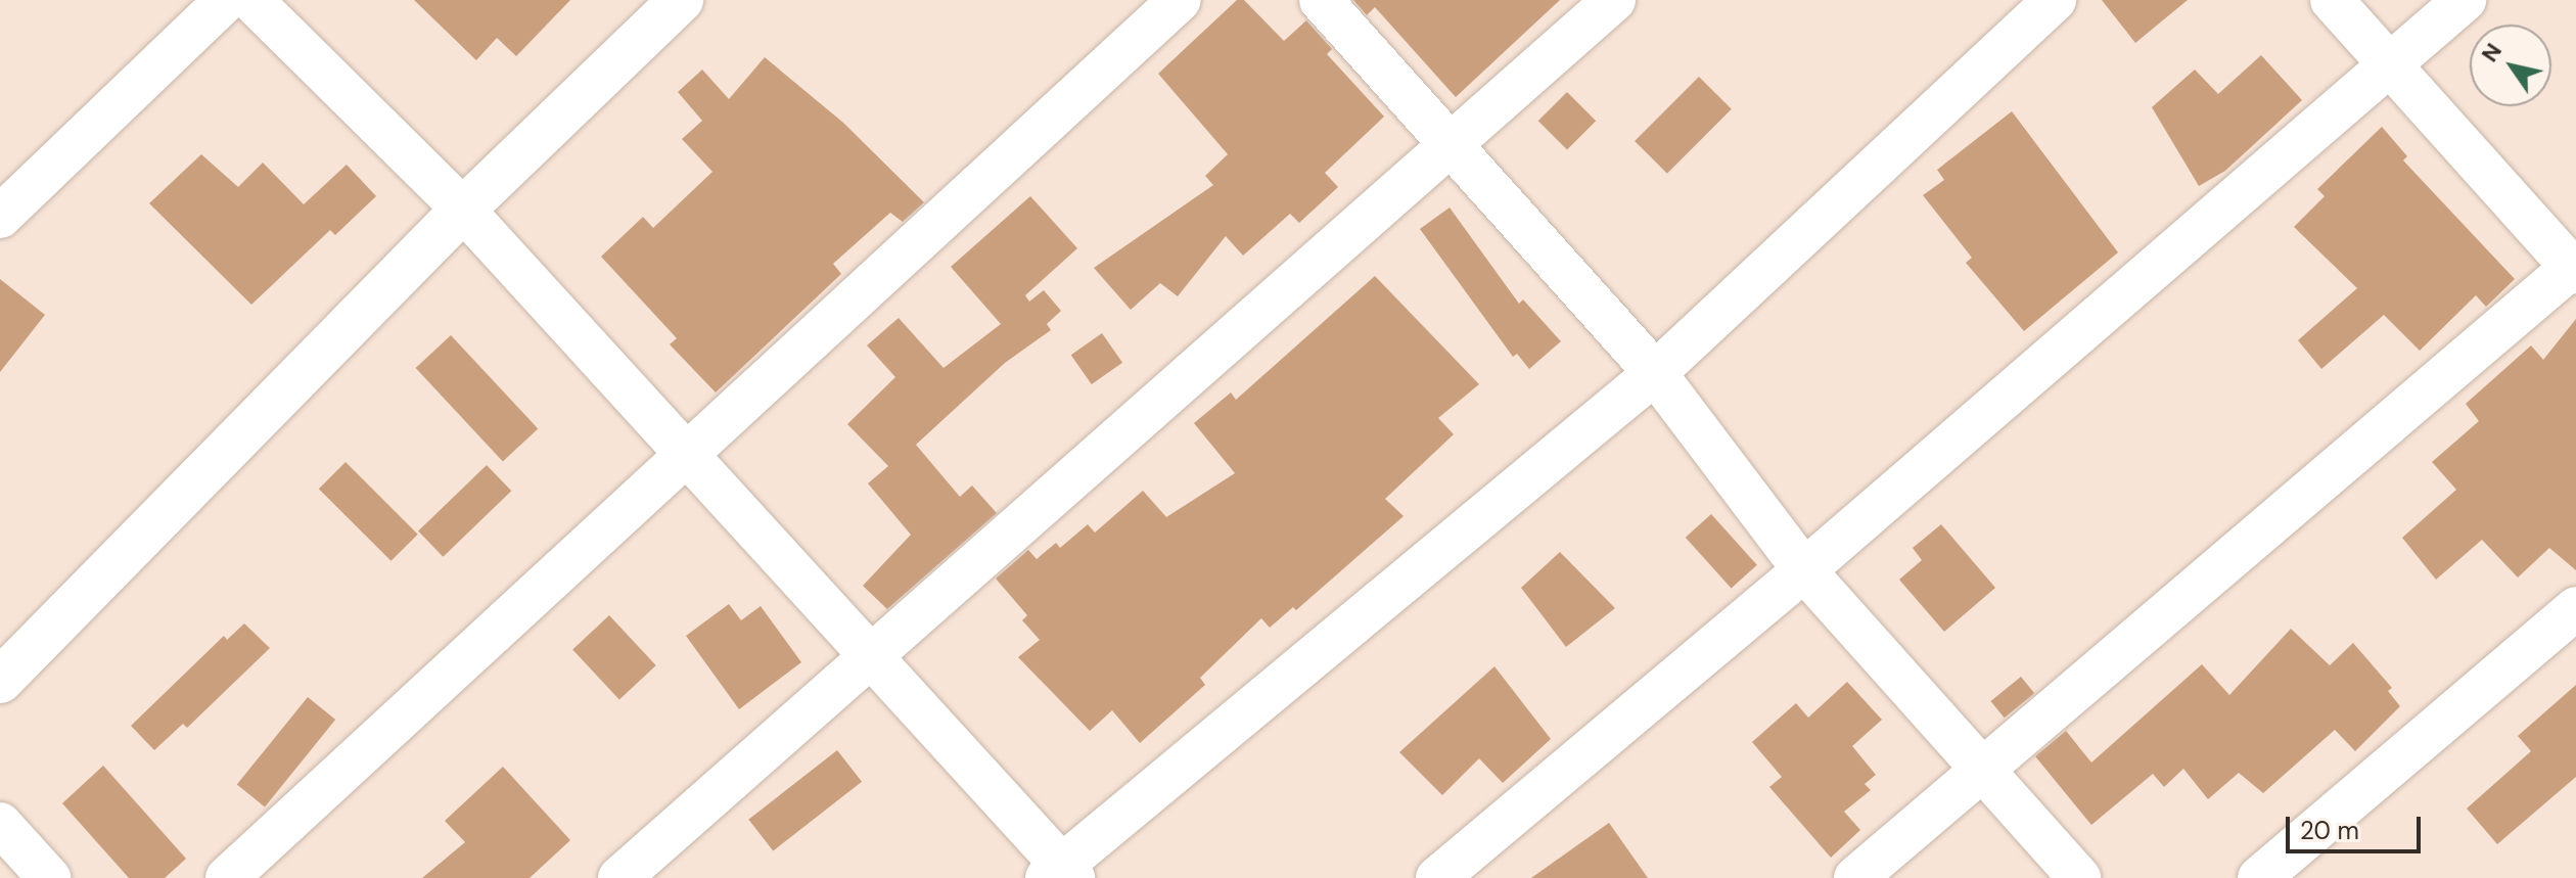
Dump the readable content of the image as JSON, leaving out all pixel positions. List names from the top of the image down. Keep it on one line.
{"scale_bar":"20 m","north":"top left"}
